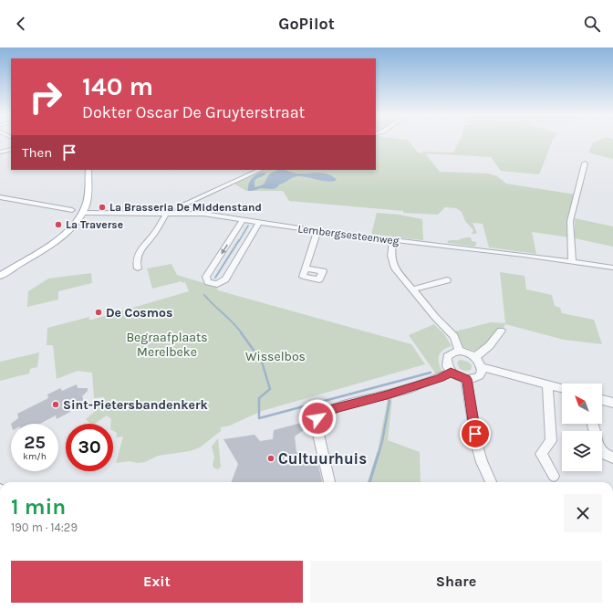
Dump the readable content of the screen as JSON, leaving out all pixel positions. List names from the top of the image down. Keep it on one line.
{"streets":{"street":["Lembergsesteenweg"]},"parks":["Begraafplaats Merelbeke","Wisselbos"],"places":["La Brasseria De Middenstand","La Traverse","De Cosmos","Sint-Pietersbandenkerk","Cultuurhuis"],"north":"top left","page":{"header":"GoPilot","turn":["140 m","Dokter Oscar De Gruyterstraat"],"then":"Then","speed":"25 km/h","limit":"30","heading":["1 min","190 m · 14:29"],"buttons":["Exit","Share"]}}
